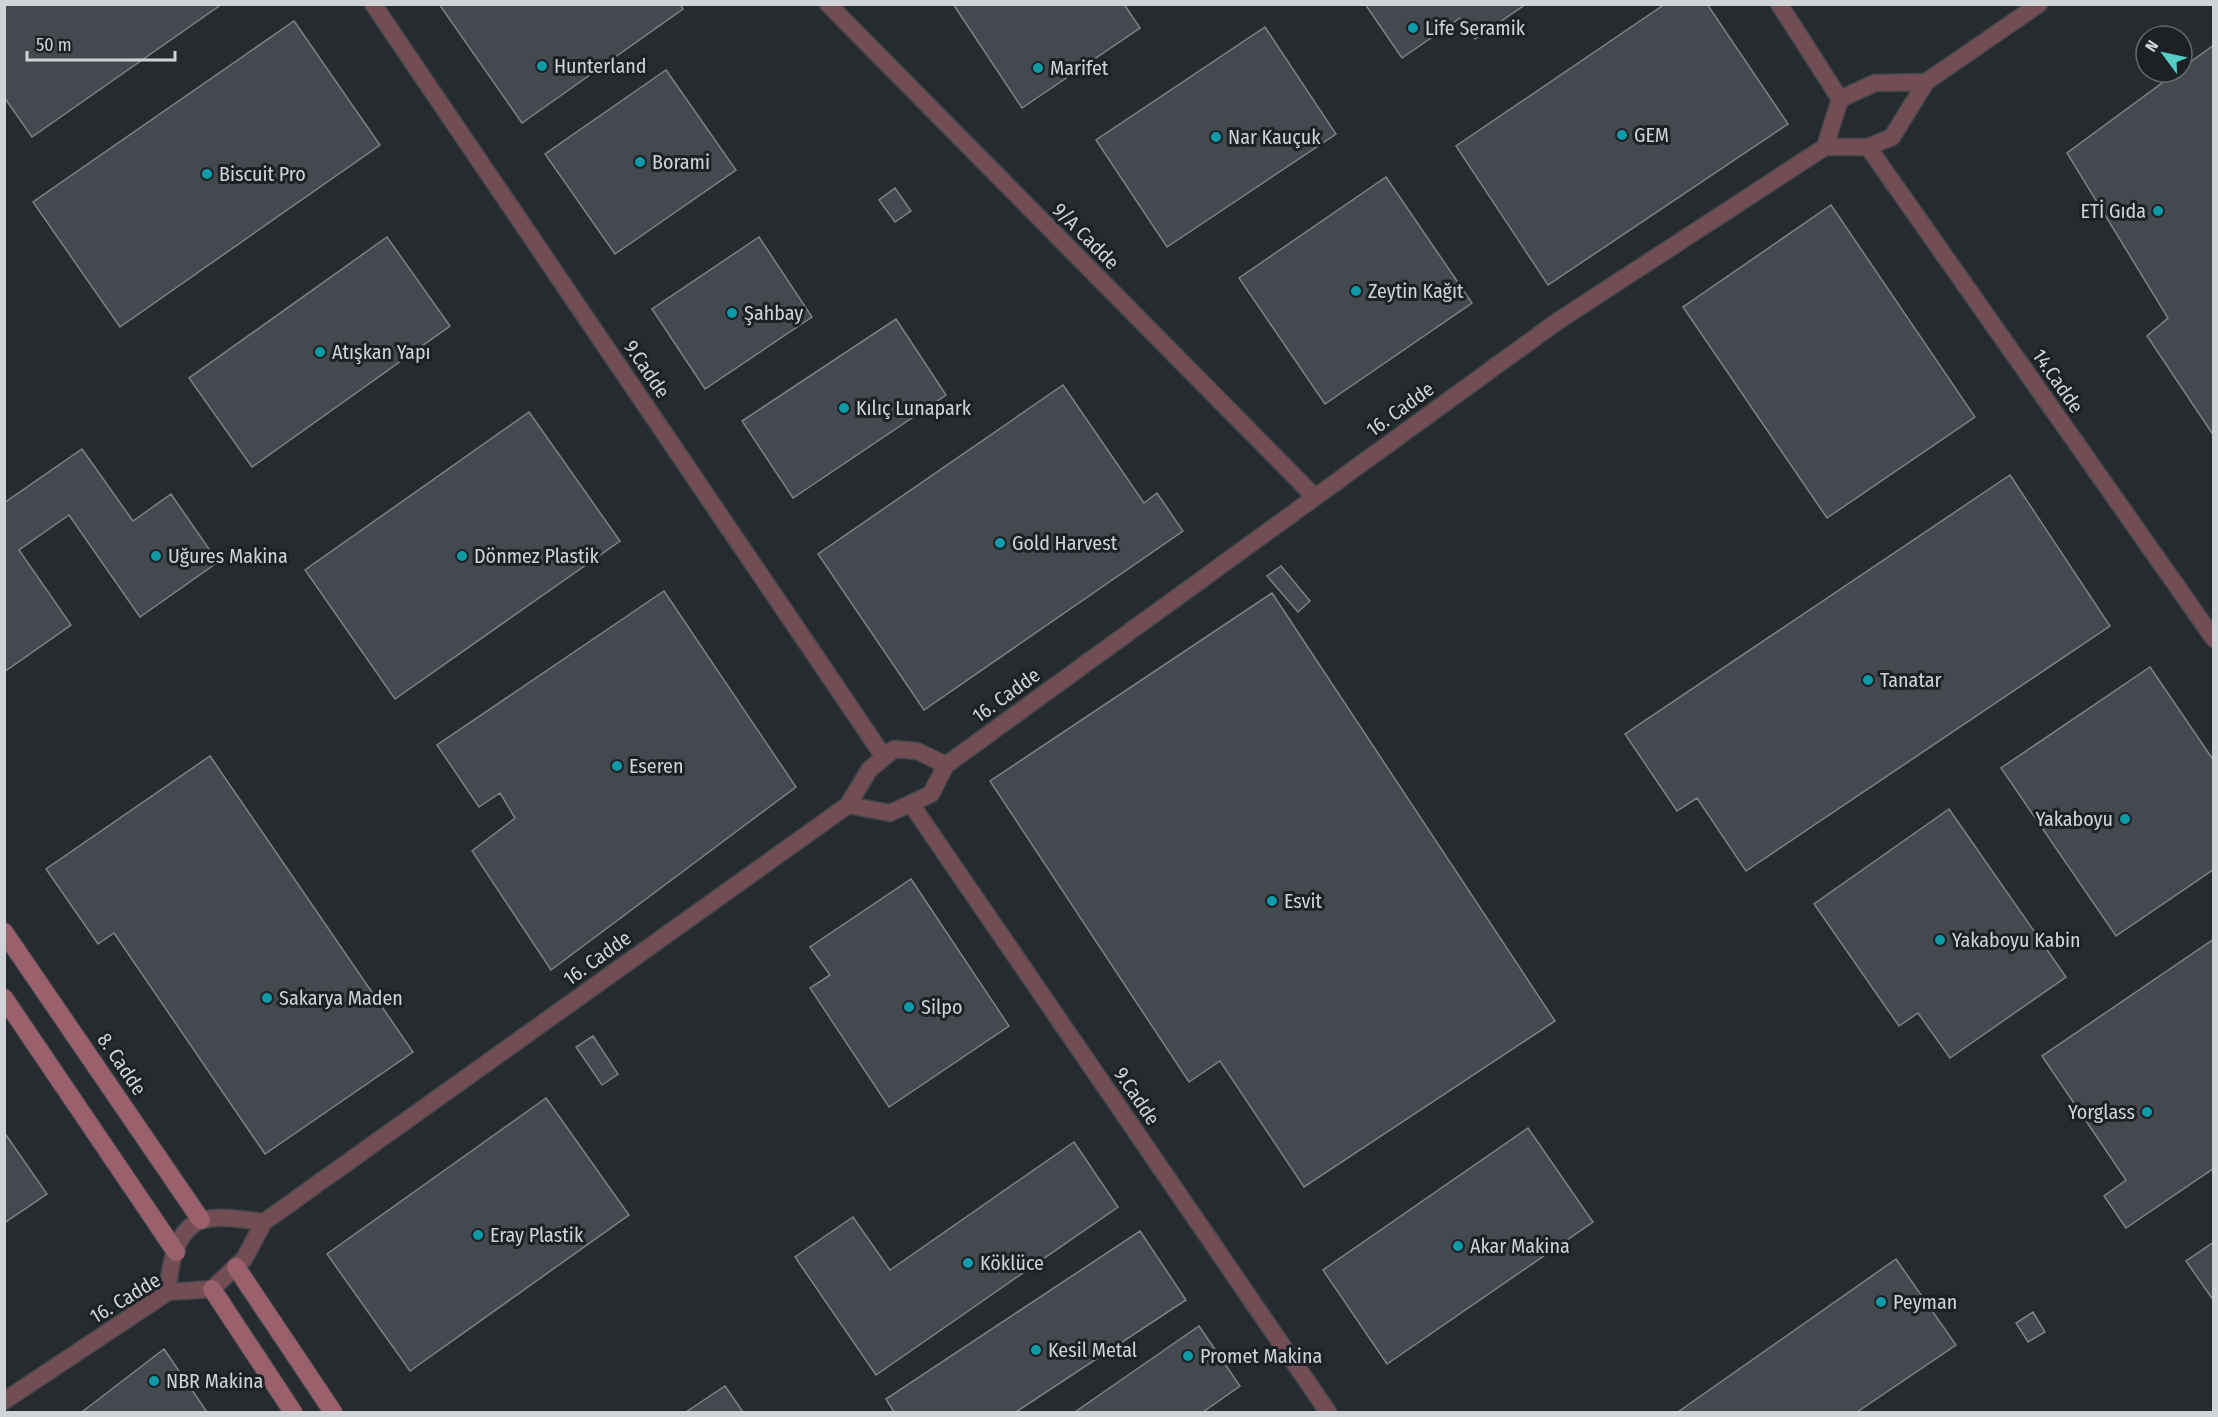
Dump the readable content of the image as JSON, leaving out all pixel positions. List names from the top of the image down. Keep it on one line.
{"streets":{"street":["9/A Cadde","9.Cadde","14.Cadde","16. Cadde","8. Cadde"]},"crossings":[["9/A Cadde","16. Cadde"],["9.Cadde","16. Cadde"]],"places":["Life Seramik","Hunterland","Marifet","GEM","Nar Kauçuk","Borami","Biscuit Pro","ETİ Gıda","Zeytin Kağıt","Şahbay","Atışkan Yapı","Kılıç Lunapark","Gold Harvest","Uğures Makina","Dönmez Plastik","Tanatar","Eseren","Yakaboyu","Esvit","Yakaboyu Kabin","Sakarya Maden","Silpo","Yorglass","Eray Plastik","Akar Makina","Köklüce","Peyman","Kesil Metal","Promet Makina","NBR Makina"],"scale_bar":"50 m","north":"top left"}
